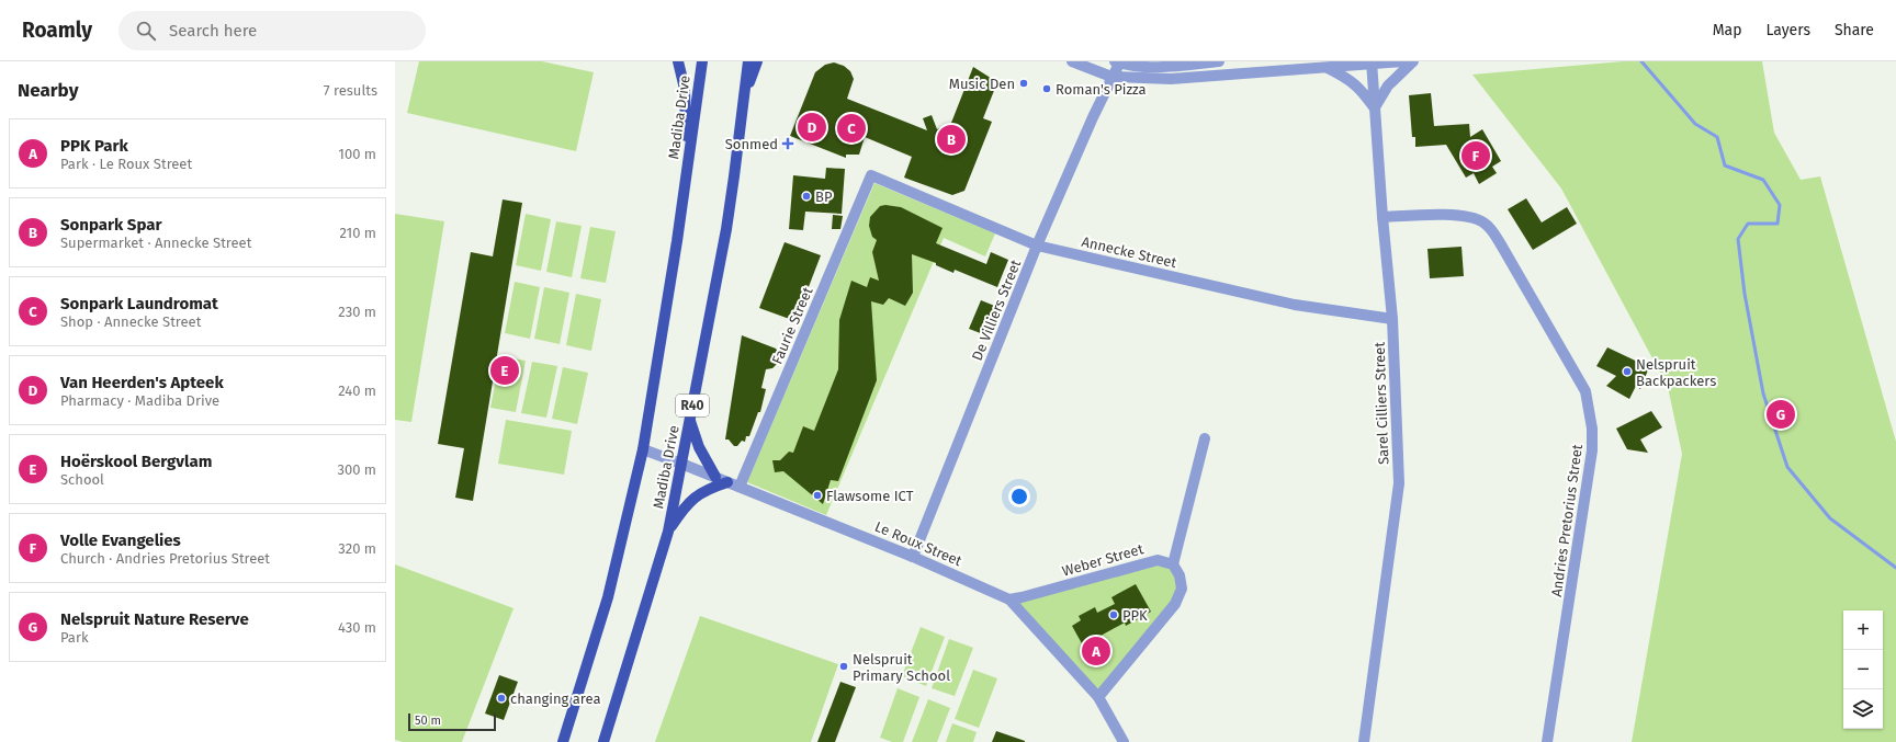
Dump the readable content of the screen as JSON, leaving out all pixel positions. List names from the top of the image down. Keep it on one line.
{"streets":{"main road":["Madiba Drive","R40"],"street":["Annecke Street","De Villiers Street","Faurie Street","Sarel Cilliers Street","Andries Pretorius Street","Le Roux Street","Weber Street"]},"crossings":[["Madiba Drive","Le Roux Street"],["Annecke Street","De Villiers Street"],["Annecke Street","Faurie Street"],["Annecke Street","Sarel Cilliers Street"],["De Villiers Street","Le Roux Street"],["Faurie Street","Le Roux Street"],["Sarel Cilliers Street","Andries Pretorius Street"],["Le Roux Street","Weber Street"]],"places":{"other":["Music Den","Roman's Pizza","BP","Nelspruit Backpackers","Flawsome ICT","PPK","Nelspruit Primary School","changing area"],"health":["Sonmed"]},"scale_bar":"50 m","page":{"header":"Roamly","search":"Search here","nav":["Map","Layers","Share"],"heading":["Nearby","7 results"],"pins":["D","C","B","F","E","G","A"],"list":[{"mark":"A","name":"PPK Park","note":"Park · Le Roux Street","value":"100 m"},{"mark":"B","name":"Sonpark Spar","note":"Supermarket · Annecke Street","value":"210 m"},{"mark":"C","name":"Sonpark Laundromat","note":"Shop · Annecke Street","value":"230 m"},{"mark":"D","name":"Van Heerden's Apteek","note":"Pharmacy · Madiba Drive","value":"240 m"},{"mark":"E","name":"Hoërskool Bergvlam","note":"School","value":"300 m"},{"mark":"F","name":"Volle Evangelies","note":"Church · Andries Pretorius Street","value":"320 m"},{"mark":"G","name":"Nelspruit Nature Reserve","note":"Park","value":"430 m"}],"map_buttons":["+","−"],"scale":"50 m"}}
